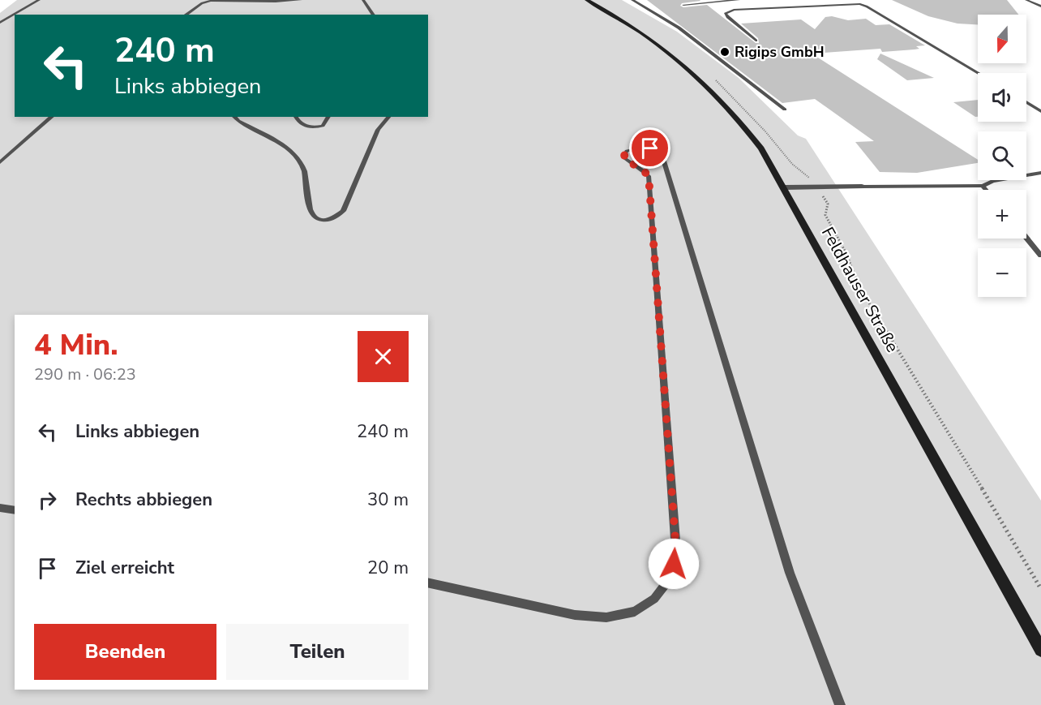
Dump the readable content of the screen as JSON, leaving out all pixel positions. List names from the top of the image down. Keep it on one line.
{"streets":{"street":["Feldhauser Straße"]},"places":["Rigips GmbH"],"north":"bottom","page":{"map_buttons":["+","−"],"turn":["240 m","Links abbiegen"],"heading":["4 Min.","290 m · 06:23"],"list":[{"name":"Links abbiegen","value":"240 m"},{"name":"Rechts abbiegen","value":"30 m"},{"name":"Ziel erreicht","value":"20 m"}],"buttons":["Beenden","Teilen"]}}
